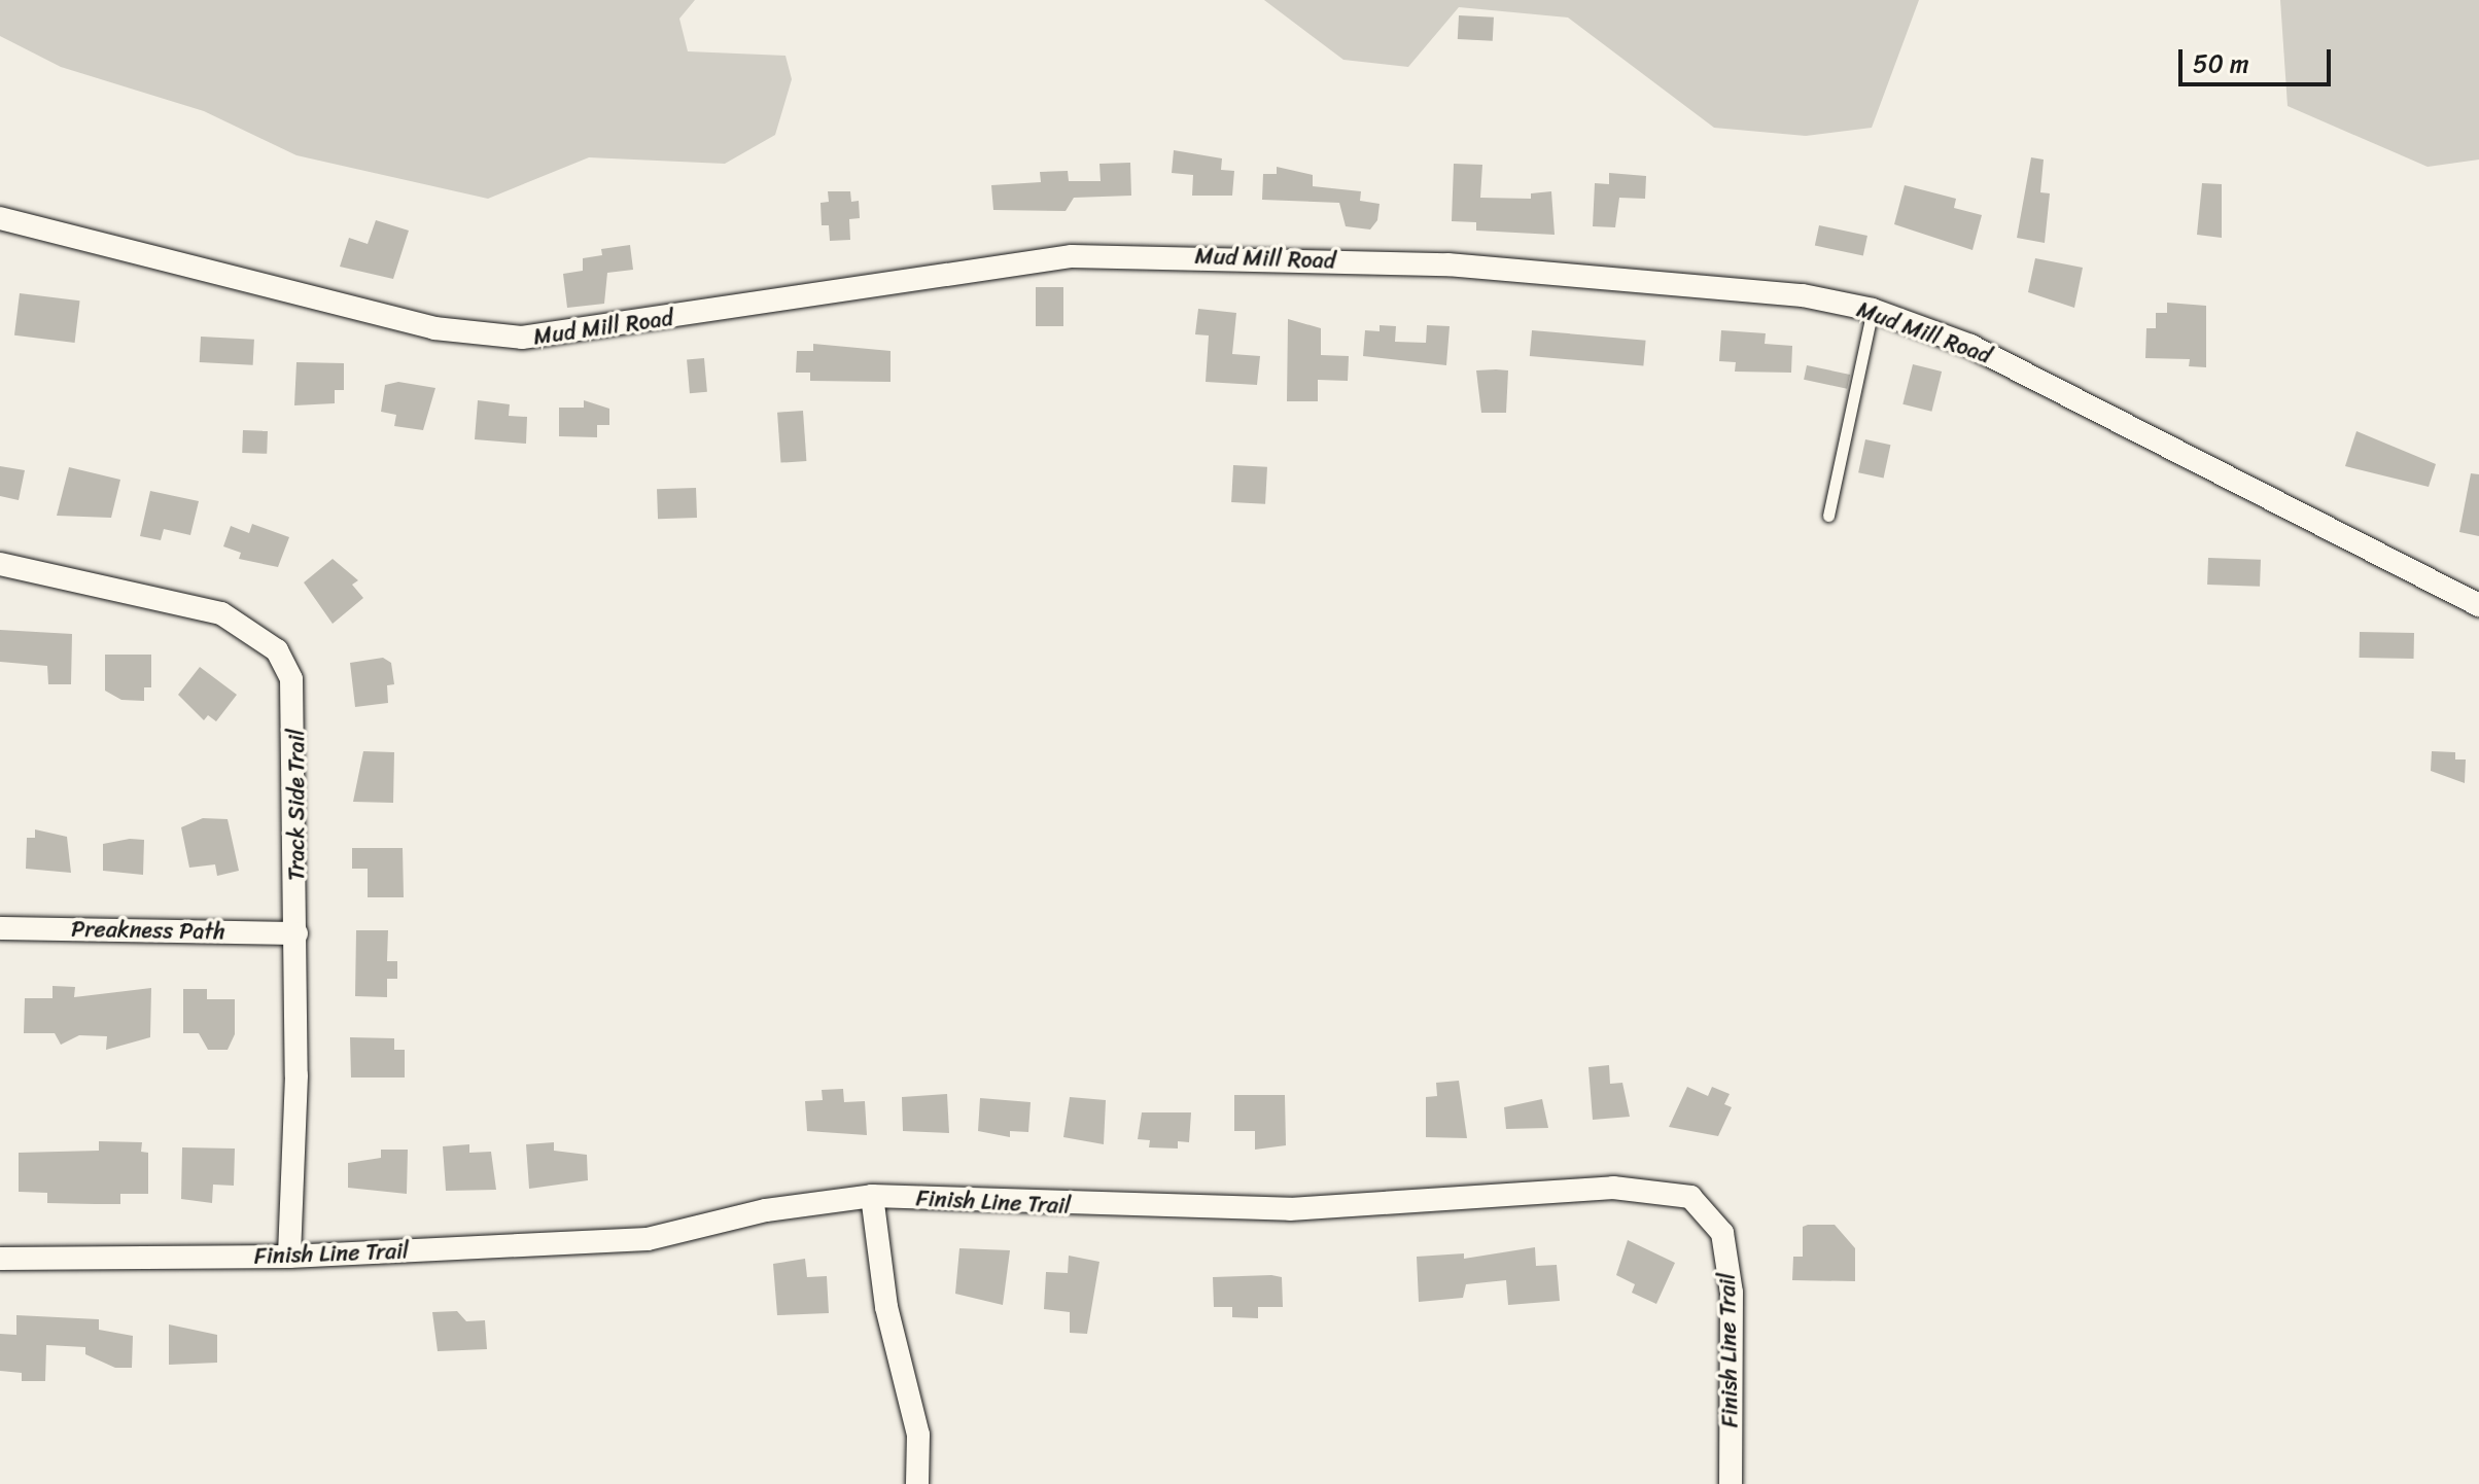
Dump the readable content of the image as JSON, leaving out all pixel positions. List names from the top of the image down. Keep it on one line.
{"streets":{"street":["Mud Mill Road","Track Side Trail","Preakness Path","Finish Line Trail"]},"crossings":[["Track Side Trail","Preakness Path"],["Track Side Trail","Finish Line Trail"]],"scale_bar":"50 m"}
